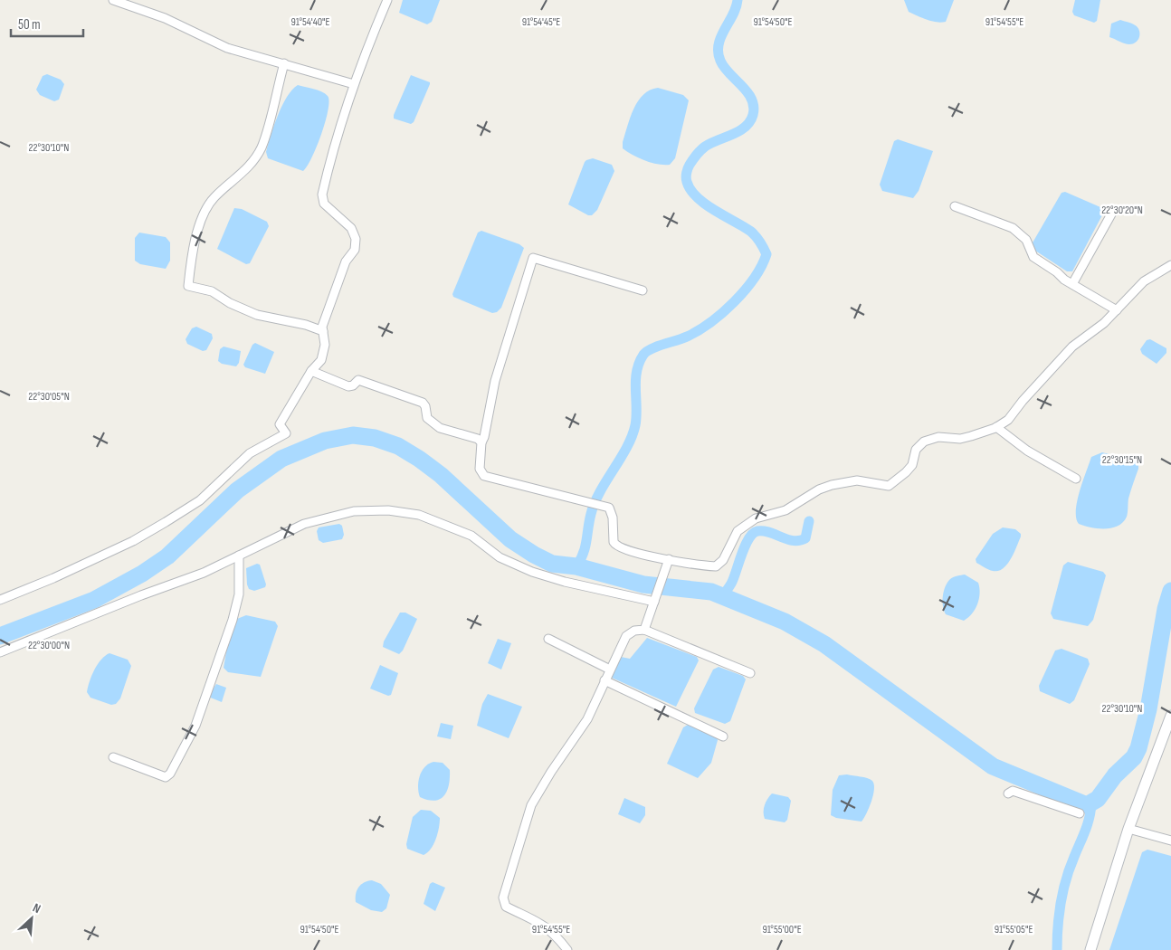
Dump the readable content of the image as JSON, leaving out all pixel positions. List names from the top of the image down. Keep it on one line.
{"scale_bar":"50 m","north":"top right","coordinates":["91°54'40\"E","91°54'45\"E","91°54'50\"E","91°54'55\"E","22°30'10\"N","22°30'20\"N","22°30'05\"N","22°30'15\"N","22°30'00\"N","91°55'00\"E","91°55'05\"E"]}
